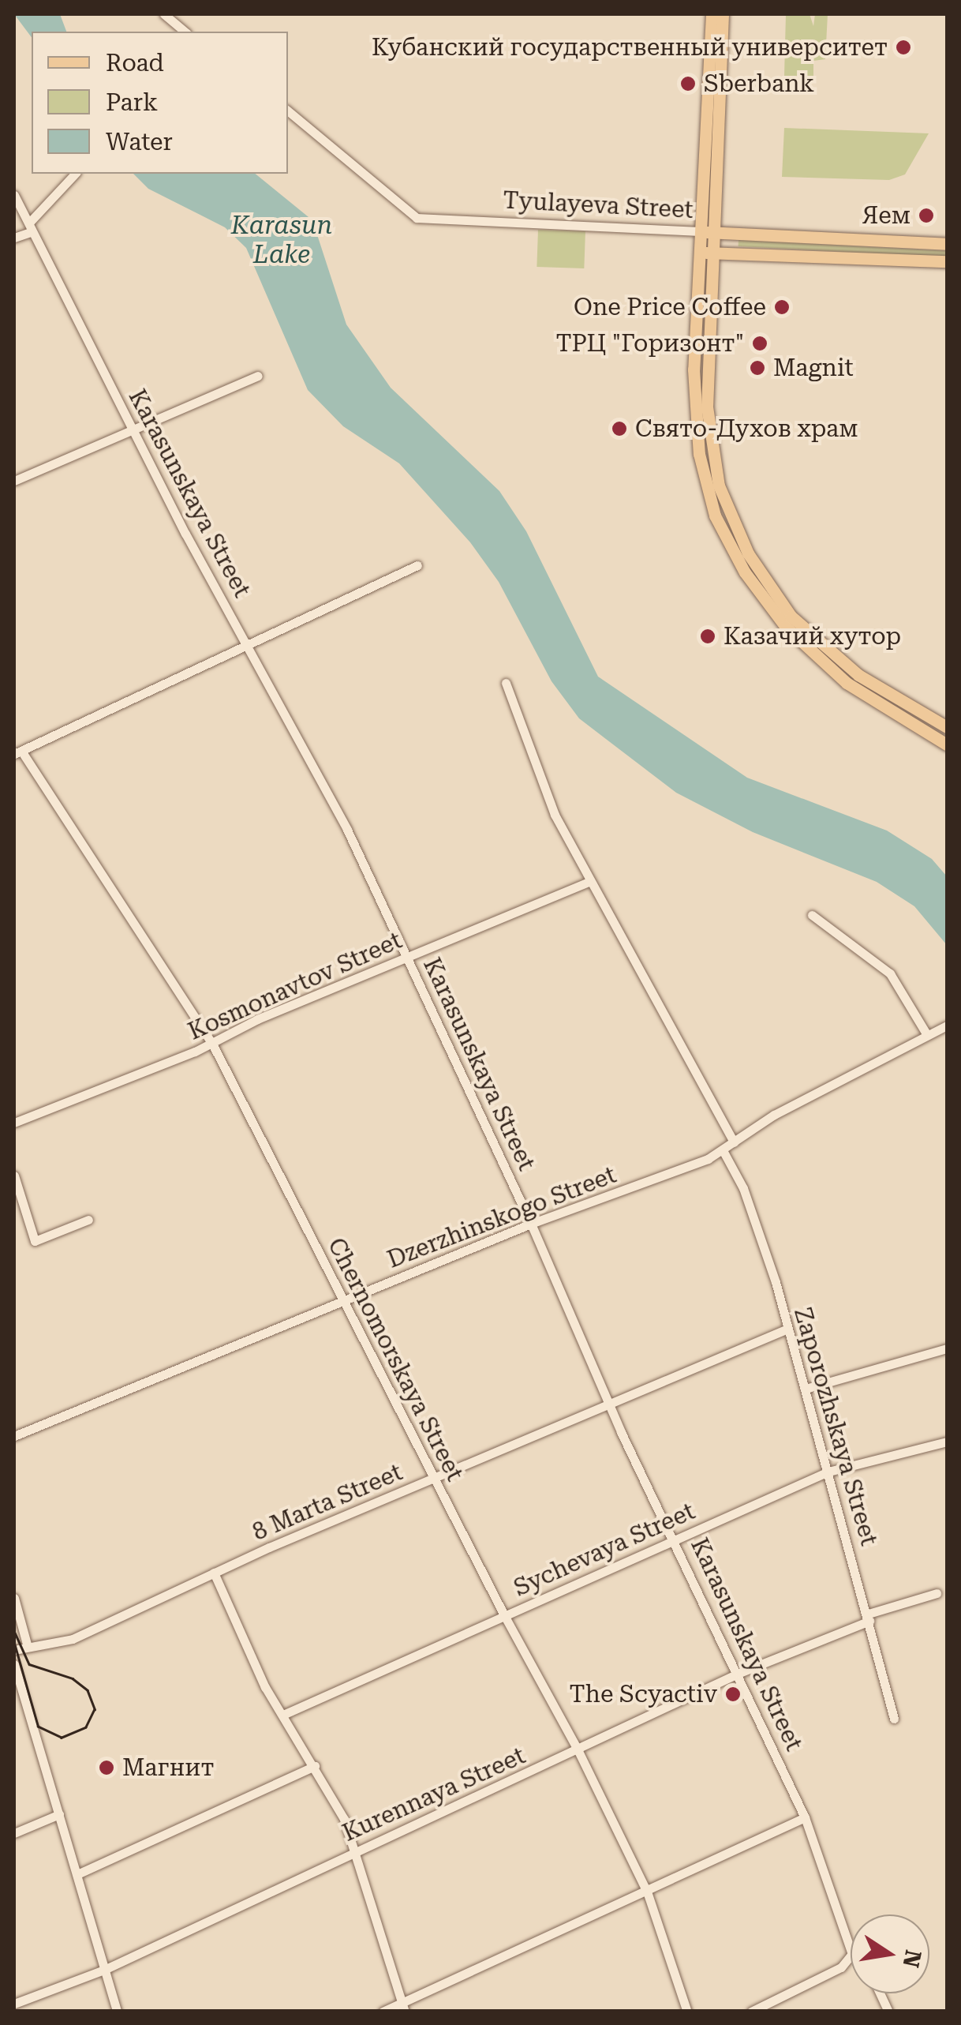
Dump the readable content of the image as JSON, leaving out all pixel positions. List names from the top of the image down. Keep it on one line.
{"streets":{"main road":["Tyulayeva Street"],"street":["Karasunskaya Street","Kosmonavtov Street","Dzerzhinskogo Street","Chernomorskaya Street","Zaporozhskaya Street","8 Marta Street","Sychevaya Street","Kurennaya Street"]},"crossings":[["Karasunskaya Street","Kosmonavtov Street"],["Karasunskaya Street","Dzerzhinskogo Street"],["Karasunskaya Street","8 Marta Street"],["Karasunskaya Street","Sychevaya Street"],["Karasunskaya Street","Kurennaya Street"],["Kosmonavtov Street","Chernomorskaya Street"],["Dzerzhinskogo Street","Chernomorskaya Street"],["Dzerzhinskogo Street","Zaporozhskaya Street"],["Chernomorskaya Street","8 Marta Street"],["Chernomorskaya Street","Sychevaya Street"],["Chernomorskaya Street","Kurennaya Street"],["Zaporozhskaya Street","8 Marta Street"],["Zaporozhskaya Street","Sychevaya Street"],["Zaporozhskaya Street","Kurennaya Street"]],"water":["Karasun Lake"],"places":["Кубанский государственный университет","Sberbank","Яем","One Price Coffee","ТРЦ \"Горизонт\"","Magnit","Свято-Духов храм","Казачий хутор","The Scyactiv","Магнит"],"legend":["Road","Park","Water"],"north":"right"}
